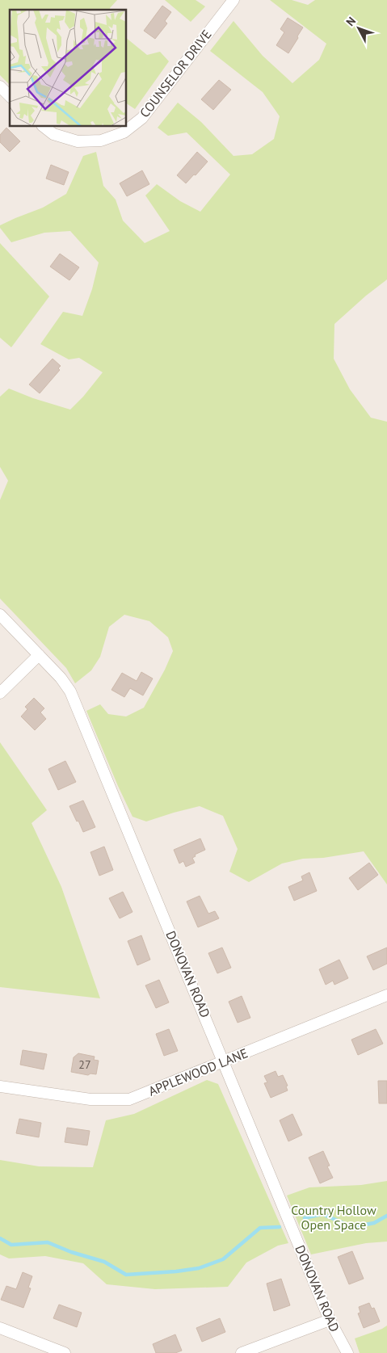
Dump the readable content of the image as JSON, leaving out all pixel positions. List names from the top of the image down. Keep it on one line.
{"streets":{"street":["COUNSELOR DRIVE","DONOVAN ROAD","APPLEWOOD LANE"]},"crossings":[["DONOVAN ROAD","APPLEWOOD LANE"]],"parks":["Country Hollow Open Space"],"house_numbers":["27"],"north":"top left"}
